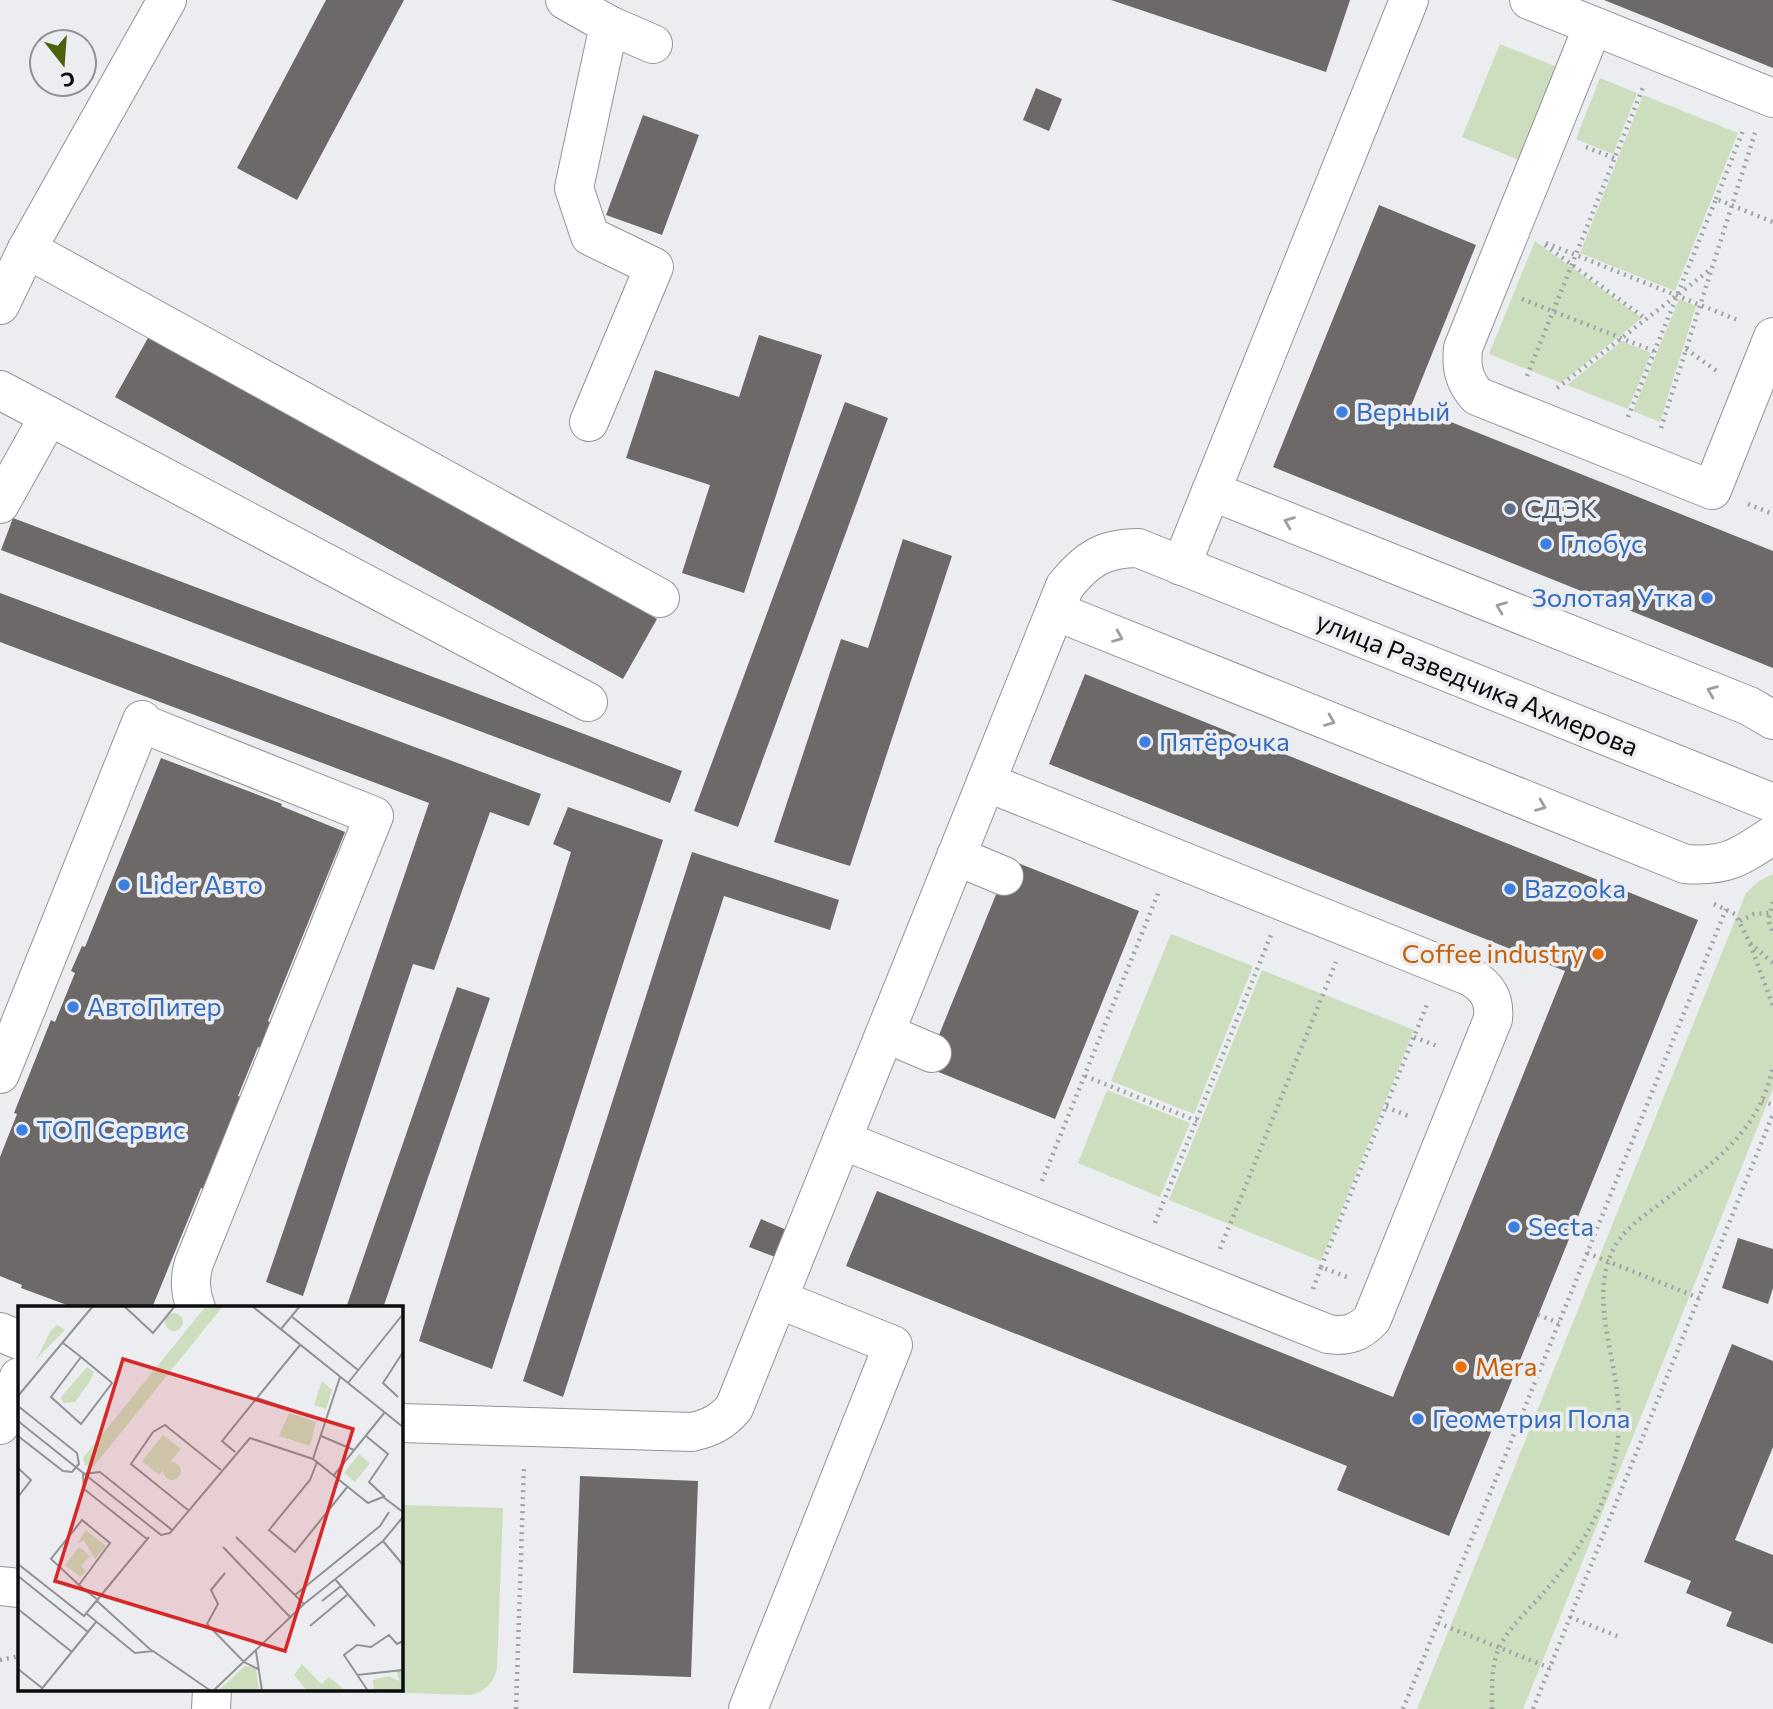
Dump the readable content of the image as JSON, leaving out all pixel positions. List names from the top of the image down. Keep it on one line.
{"streets":{"street":["улица Разведчика Ахмерова"]},"places":["Верный","СДЭК","Глобус","Золотая Утка","Пятёрочка","Lider Авто","Bazooka","Coffee industry","АвтоПитер","ТОП Сервис","Secta","Mera","Геометрия Пола"],"north":"bottom"}
